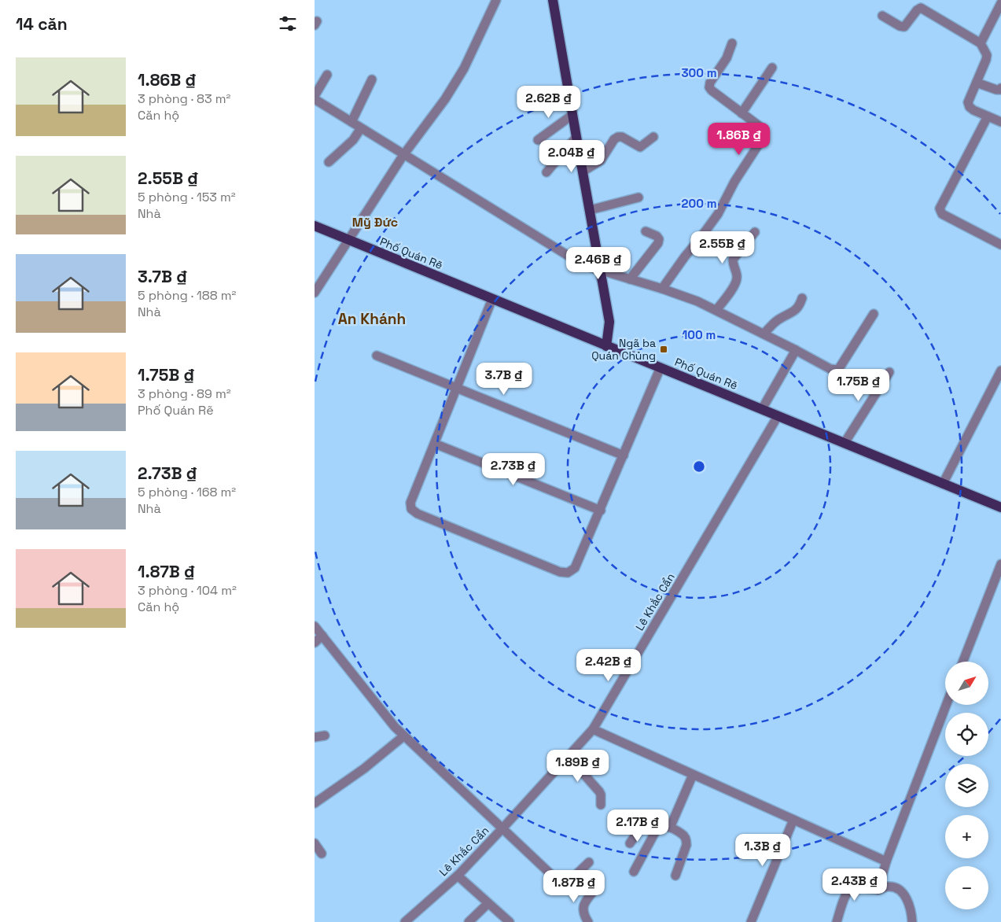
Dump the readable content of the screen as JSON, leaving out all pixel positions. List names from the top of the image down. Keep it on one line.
{"streets":{"main road":["Phố Quán Rẽ"],"street":["Lê Khắc Cẩn"]},"crossings":[["Phố Quán Rẽ","Lê Khắc Cẩn"]],"districts":["Mỹ Đức","An Khánh"],"places":{"transit":["Ngã ba Quán Chủng"]},"north":"top right","page":{"heading":"14 căn","list":[{"name":"1.86B ₫","note":"3 phòng · 83 m² · Căn hộ"},{"name":"2.55B ₫","note":"5 phòng · 153 m² · Nhà"},{"name":"3.7B ₫","note":"5 phòng · 188 m² · Nhà"},{"name":"1.75B ₫","note":"3 phòng · 89 m² · Phố Quán Rẽ"},{"name":"2.73B ₫","note":"5 phòng · 168 m² · Nhà"},{"name":"1.87B ₫","note":"3 phòng · 104 m² · Căn hộ"}],"price":["2.62B ₫","1.86B ₫","2.04B ₫","2.55B ₫","2.46B ₫","3.7B ₫","1.75B ₫","2.73B ₫","2.42B ₫","1.89B ₫","2.17B ₫","1.3B ₫","2.43B ₫","1.87B ₫"],"map_buttons":["+","−"]},"rings":["300 m","200 m","100 m"]}
